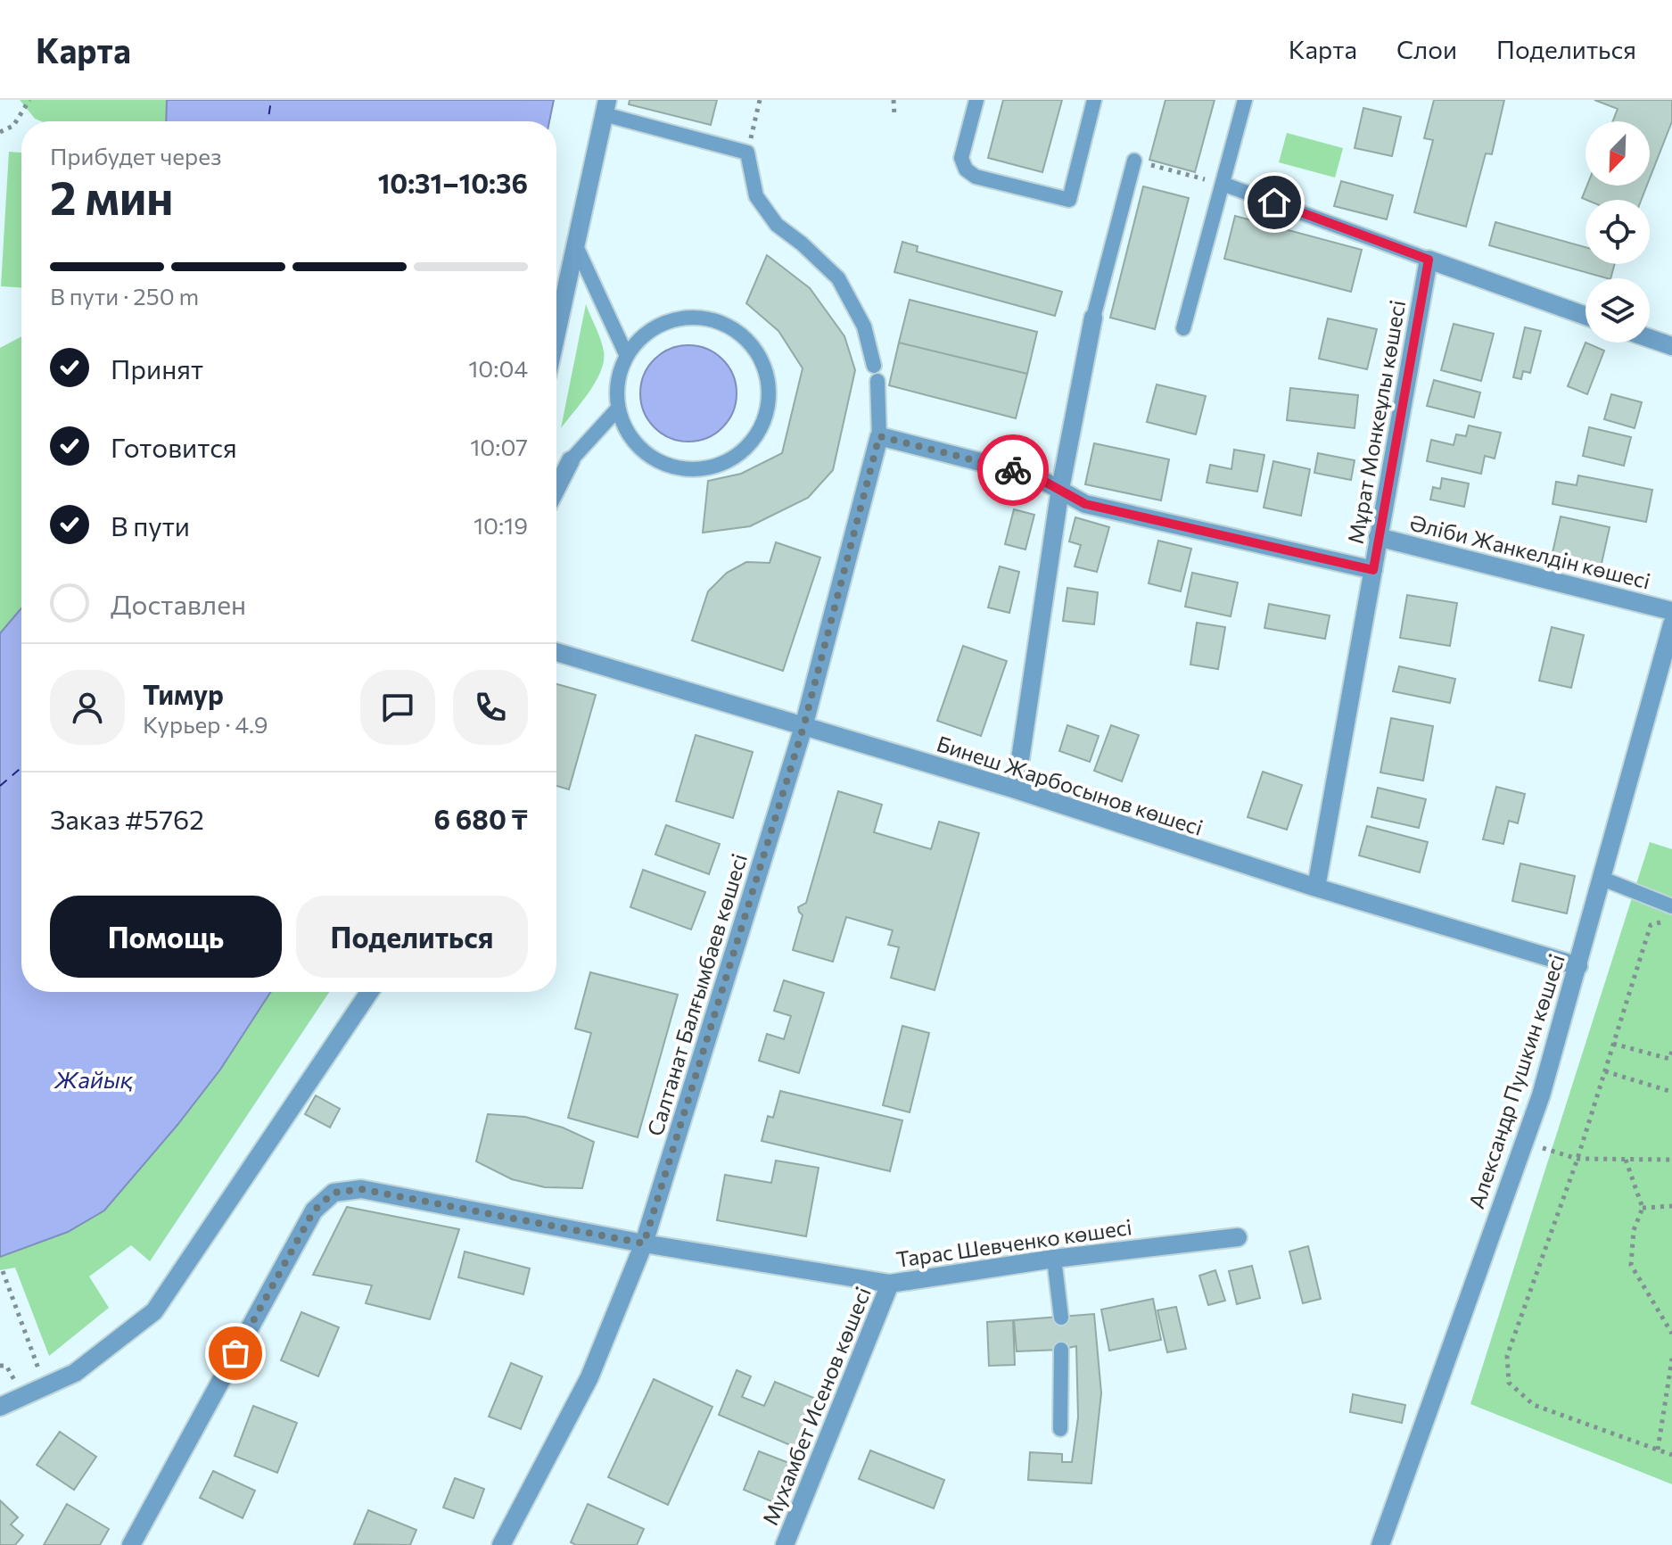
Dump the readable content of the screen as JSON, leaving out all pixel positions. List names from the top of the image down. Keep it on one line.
{"streets":{"street":["Мұрат Монкеұлы көшесі","Әліби Жанкелдін көшесі","Бинеш Жарбосынов көшесі","Салтанат Балғымбаев көшесі","Александр Пушкин көшесі","Тарас Шевченко көшесі","Мухамбет Исенов көшесі"]},"crossings":[["Мұрат Монкеұлы көшесі","Әліби Жанкелдін көшесі"],["Мұрат Монкеұлы көшесі","Бинеш Жарбосынов көшесі"],["Бинеш Жарбосынов көшесі","Салтанат Балғымбаев көшесі"],["Бинеш Жарбосынов көшесі","Александр Пушкин көшесі"],["Салтанат Балғымбаев көшесі","Тарас Шевченко көшесі"],["Тарас Шевченко көшесі","Мухамбет Исенов көшесі"]],"water":["Жайық"],"north":"bottom left","page":{"header":"Карта","nav":["Карта","Слои","Поделиться"],"heading":["2 мин","Прибудет через","10:31–10:36"],"panel":["Тимур","Курьер · 4.9","Заказ #5762","6 680 ₸"],"bar":"В пути · 250 m","list":[["Принят","10:04"],["Готовится","10:07"],["В пути","10:19"],"Доставлен"],"buttons":["Помощь","Поделиться"]}}
